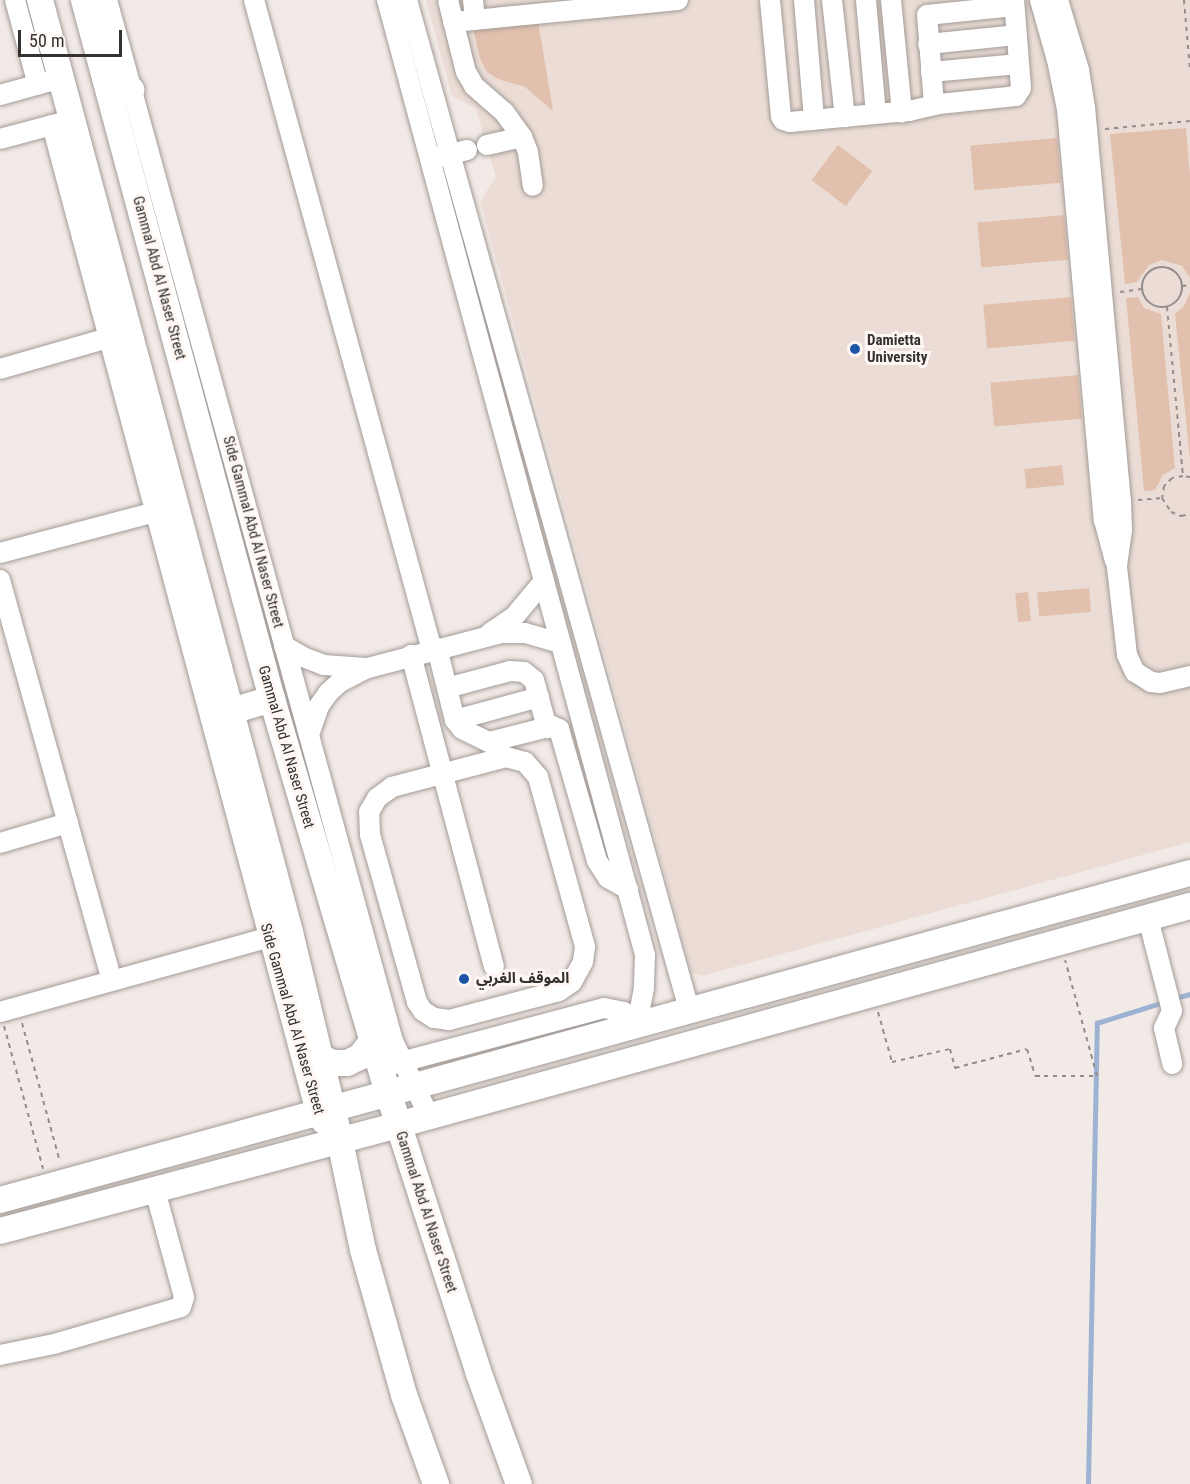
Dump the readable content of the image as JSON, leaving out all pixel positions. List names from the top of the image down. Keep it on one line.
{"streets":{"main road":["Gammal Abd Al Naser Street"],"street":["Side Gammal Abd Al Naser Street"]},"crossings":[["Gammal Abd Al Naser Street","Side Gammal Abd Al Naser Street"]],"places":["Damietta University","الموقف الغربي"],"scale_bar":"50 m"}
